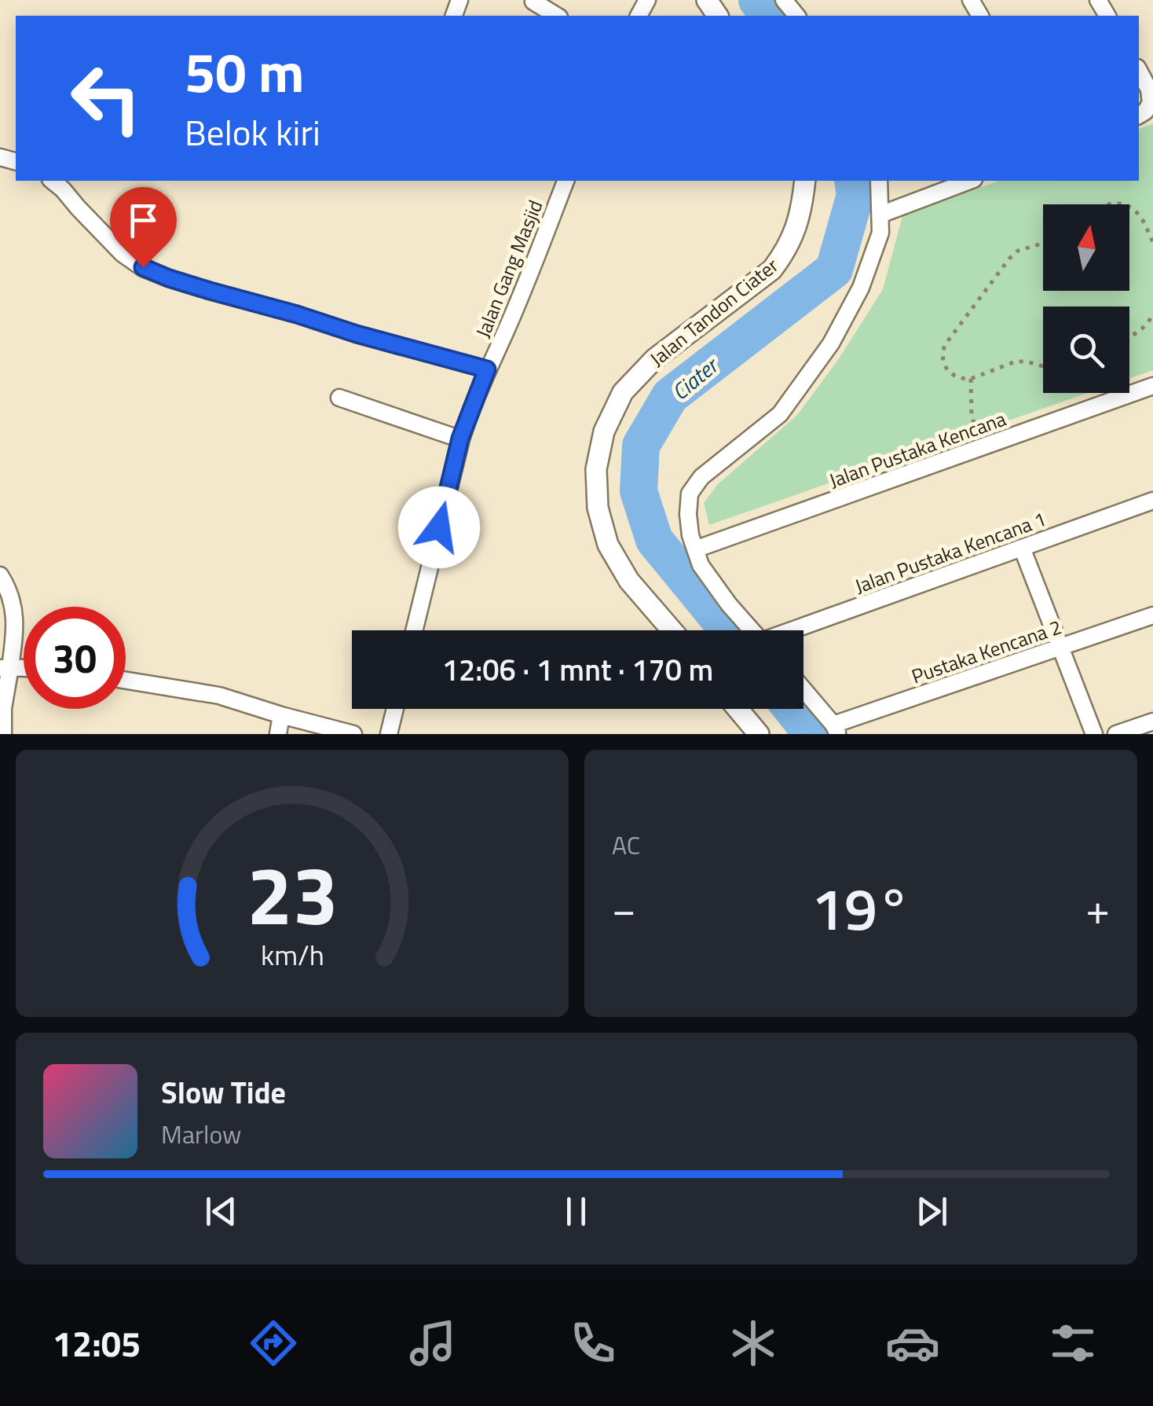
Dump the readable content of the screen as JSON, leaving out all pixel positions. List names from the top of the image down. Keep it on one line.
{"streets":{"street":["Jalan Gang Masjid","Jalan Tandon Ciater","Jalan Pustaka Kencana","Jalan Pustaka Kencana 1","Pustaka Kencana 2"]},"water":["Ciater"],"north":"top","page":{"turn":["50 m","Belok kiri"],"limit":"30","trip":"12:06 · 1 mnt · 170 m","tile":"AC","heat":["−","19°","+"],"song":["Slow Tide","Marlow"],"tabs":"12:05","gauge":["23","km/h"]}}
